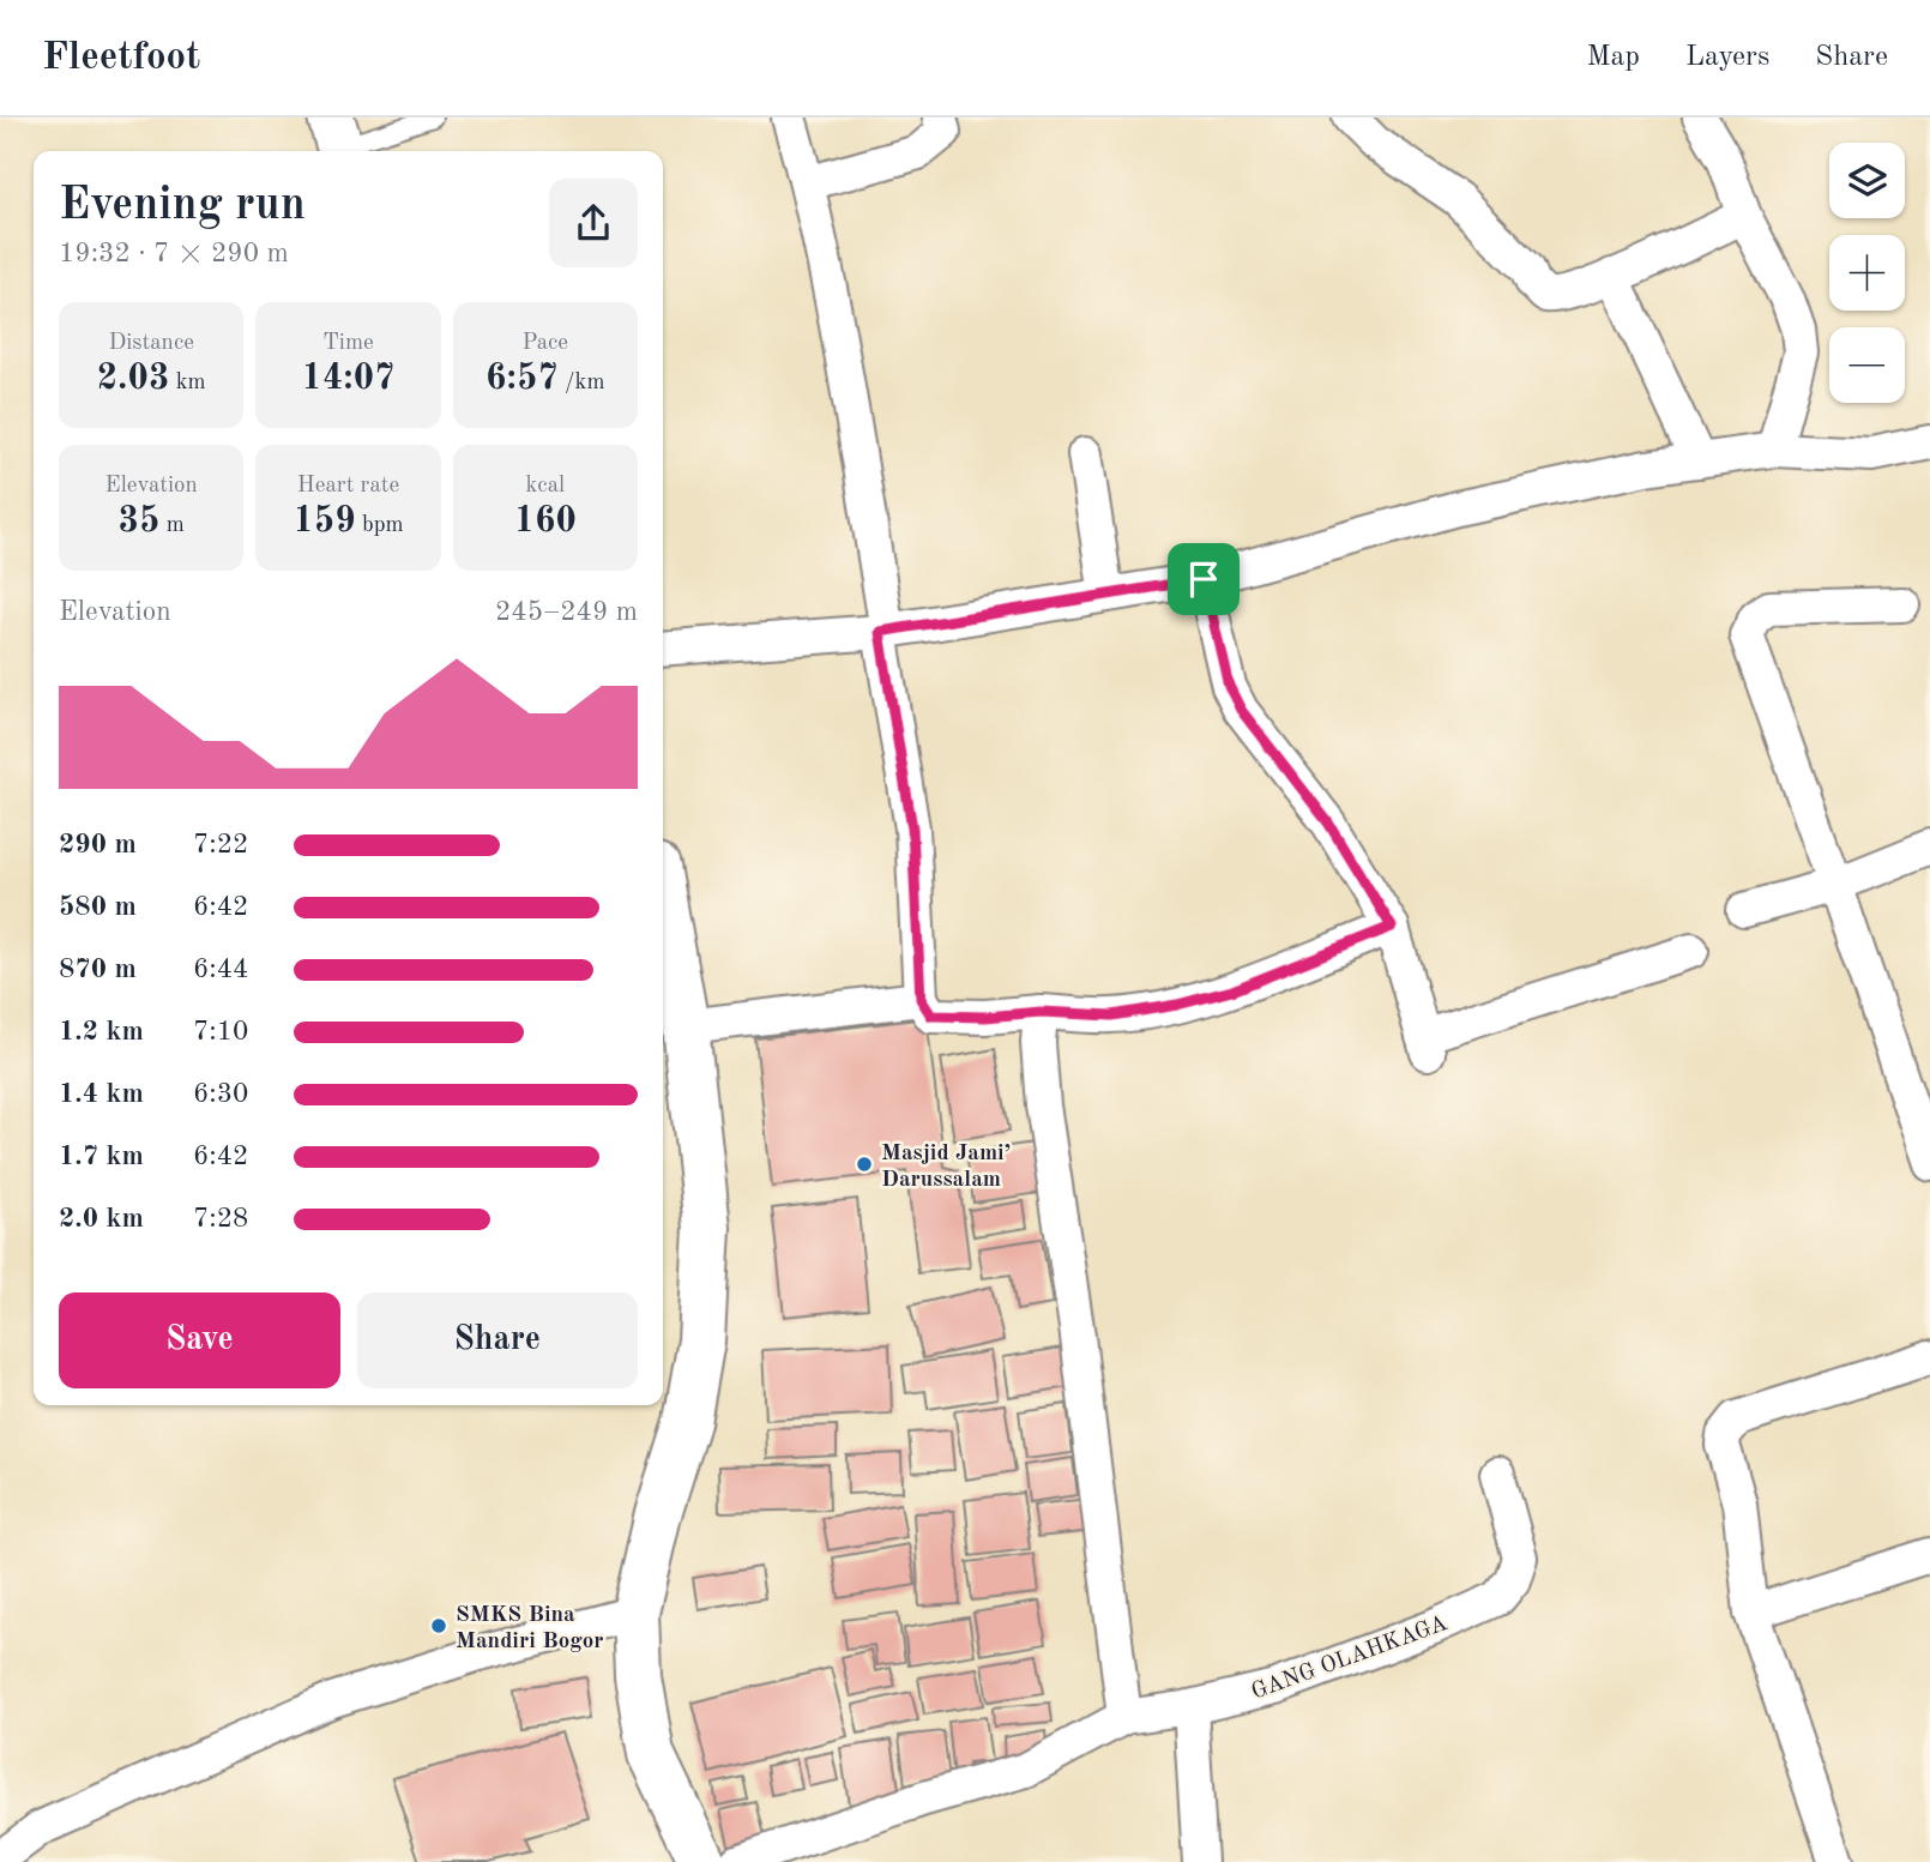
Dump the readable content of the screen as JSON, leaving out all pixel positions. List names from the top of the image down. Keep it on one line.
{"streets":{"street":["GANG OLAHKAGA"]},"places":["Masjid Jami’ Darussalam","SMKS Bina Mandiri Bogor"],"page":{"header":"Fleetfoot","nav":["Map","Layers","Share"],"map_buttons":["+","−"],"heading":["Evening run","19:32 · 7 × 290 m"],"stats":[["Distance","2.03 km"],["Time","14:07"],["Pace","6:57 /km"],["Elevation","35 m"],["Heart rate","159 bpm"],["kcal","160"]],"chart":["Elevation","245–249 m"],"list":[{"name":"290 m","note":"7:22"},{"name":"580 m","note":"6:42"},{"name":"870 m","note":"6:44"},{"name":"1.2 km","note":"7:10"},{"name":"1.4 km","note":"6:30"},{"name":"1.7 km","note":"6:42"},{"name":"2.0 km","note":"7:28"}],"buttons":["Save","Share"]}}
